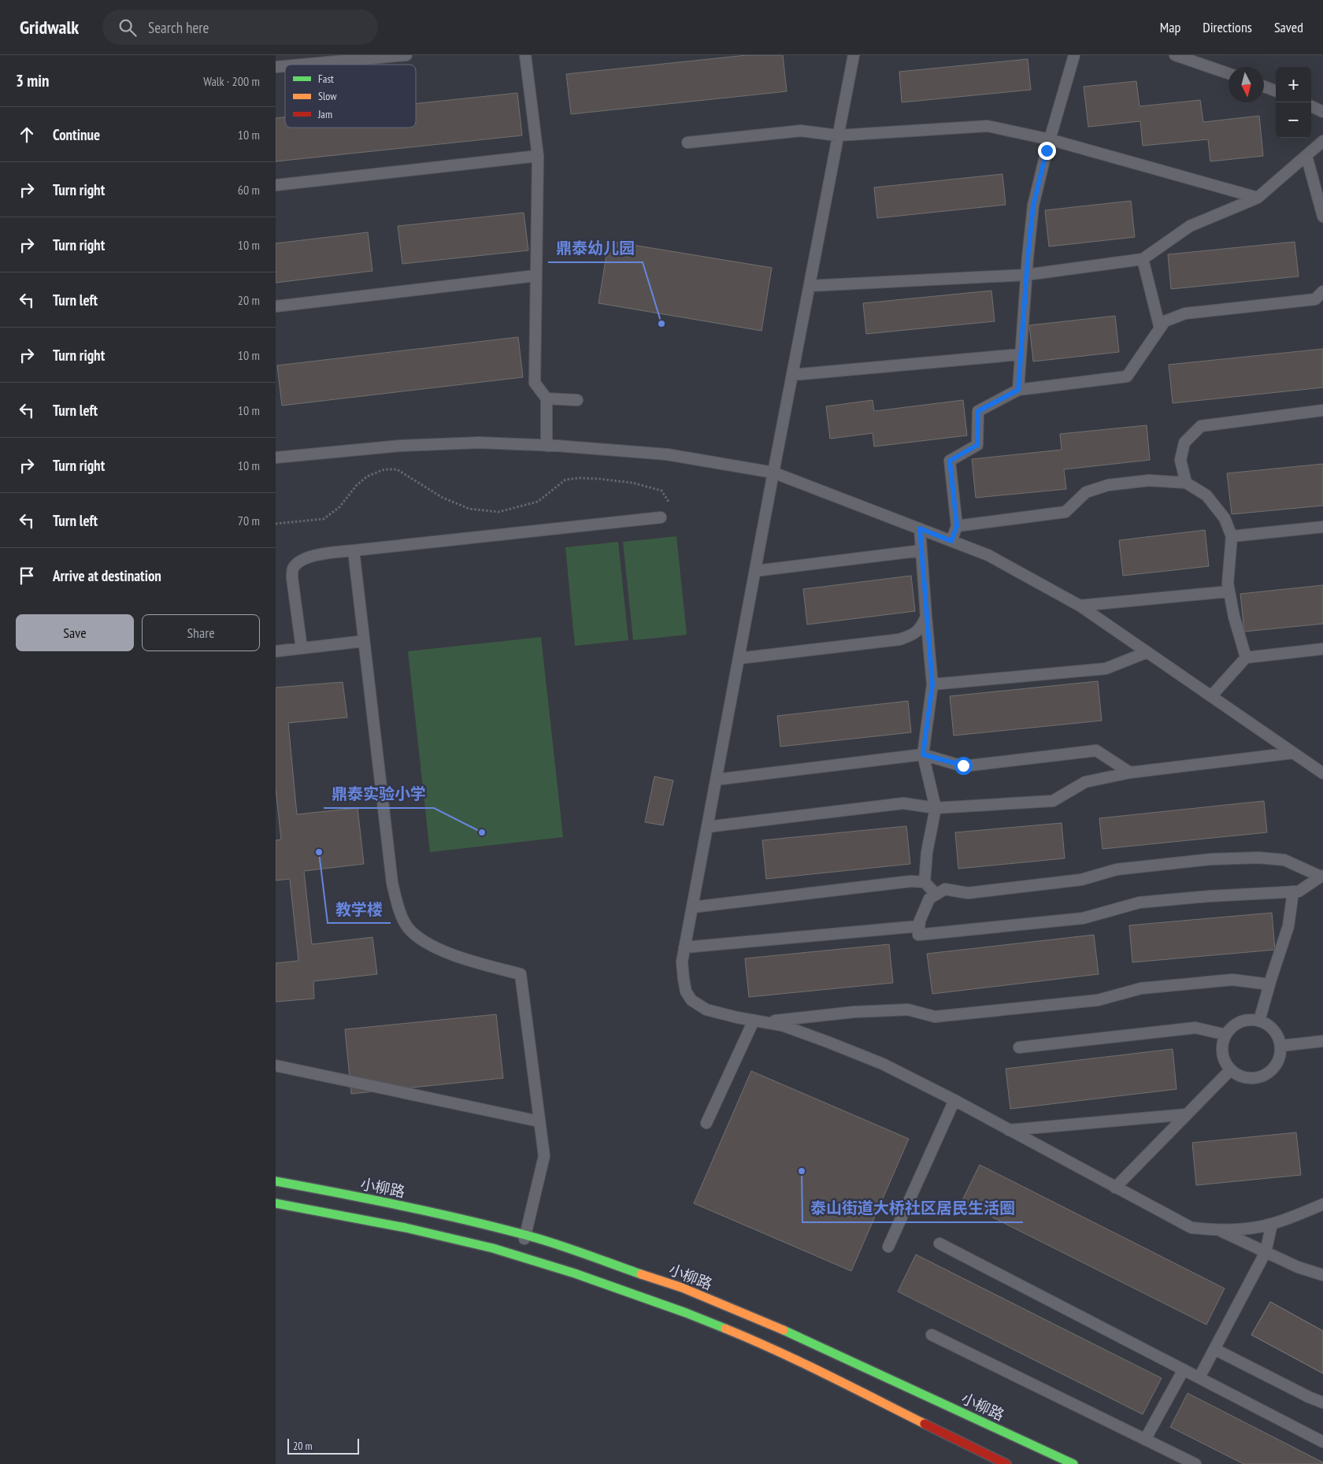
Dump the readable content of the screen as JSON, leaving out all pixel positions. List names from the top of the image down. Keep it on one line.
{"streets":{"street":["小柳路"]},"places":["鼎泰幼儿园","鼎泰实验小学","教学楼","泰山街道大桥社区居民生活圈"],"legend":["Fast","Slow","Jam"],"scale_bar":"20 m","north":"bottom","page":{"header":"Gridwalk","search":"Search here","nav":["Map","Directions","Saved"],"heading":["3 min","Walk · 200 m"],"map_buttons":["+","−"],"list":[["Continue","10 m"],["Turn right","60 m"],["Turn right","10 m"],["Turn left","20 m"],["Turn right","10 m"],["Turn left","10 m"],["Turn right","10 m"],["Turn left","70 m"],"Arrive at destination"],"buttons":["Save","Share"],"scale":"20 m"}}
